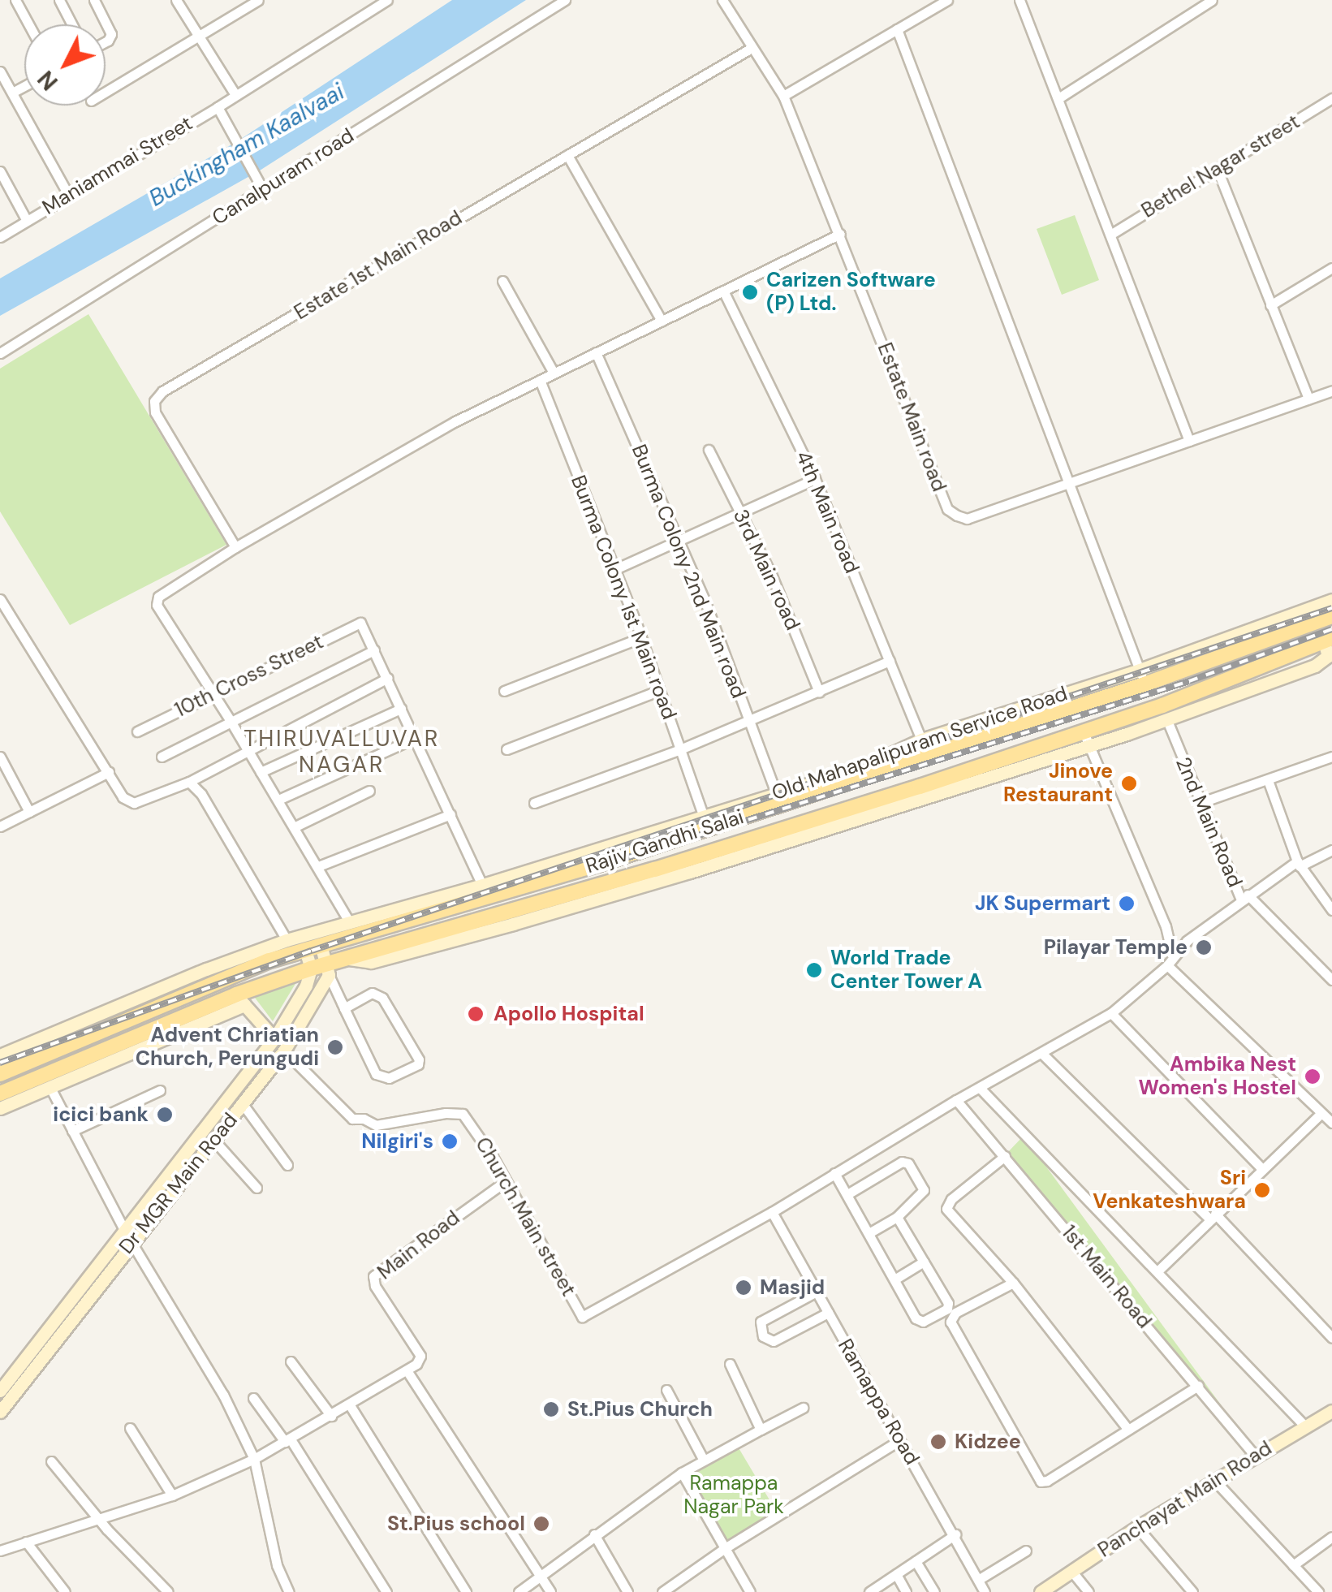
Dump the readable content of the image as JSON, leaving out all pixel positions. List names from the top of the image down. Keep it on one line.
{"streets":{"main road":["Rajiv Gandhi Salai"],"street":["Maniammai Street","Bethel Nagar street","Canalpuram road","Estate 1st Main Road","Estate Main road","4th Main road","3rd Main road","Burma Colony 2nd Main road","Burma Colony 1st Main road","10th Cross Street","Old Mahapalipuram Service Road","2nd Main Road","Dr MGR Main Road","Church Main street","Main Road","1st Main Road","Ramappa Road","Panchayat Main Road"]},"crossings":[["Estate 1st Main Road","Estate Main road"],["4th Main road","Old Mahapalipuram Service Road"],["Burma Colony 2nd Main road","Old Mahapalipuram Service Road"],["Burma Colony 1st Main road","Old Mahapalipuram Service Road"],["Old Mahapalipuram Service Road","Rajiv Gandhi Salai"],["2nd Main Road","Church Main street"],["2nd Main Road","1st Main Road"],["2nd Main Road","Ramappa Road"],["Rajiv Gandhi Salai","Dr MGR Main Road"],["Dr MGR Main Road","Church Main street"],["Church Main street","Main Road"],["Church Main street","Ramappa Road"],["1st Main Road","Panchayat Main Road"]],"districts":["THIRUVALLUVAR NAGAR"],"water":["Buckingham Kaalvaai"],"parks":["Ramappa Nagar Park"],"places":["Carizen Software (P) Ltd.","Jinove Restaurant","JK Supermart","Pilayar Temple","World Trade Center Tower A","Apollo Hospital","Advent Chriatian Church, Perungudi","Ambika Nest Women's Hostel","icici bank","Nilgiri's","Sri Venkateshwara","Masjid","St.Pius Church","Kidzee","St.Pius school"],"north":"bottom left"}
